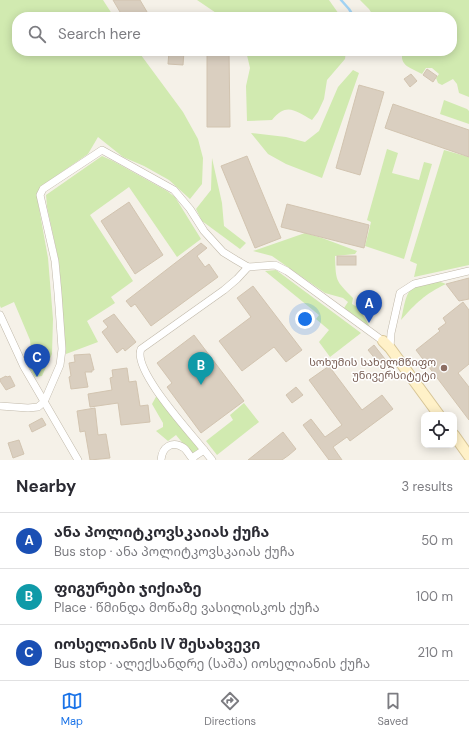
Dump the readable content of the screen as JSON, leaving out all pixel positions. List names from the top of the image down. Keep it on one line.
{"places":["სოხუმის სახელმწიფო უნივერსიტეტი"],"page":{"search":"Search here","pins":["A","C","B"],"heading":["Nearby","3 results"],"list":[{"mark":"A","name":"ანა პოლიტკოვსკაიას ქუჩა","note":"Bus stop · ანა პოლიტკოვსკაიას ქუჩა","value":"50 m"},{"mark":"B","name":"ფიგურები ჯიქიაზე","note":"Place · წმინდა მოწამე ვასილისკოს ქუჩა","value":"100 m"},{"mark":"C","name":"იოსელიანის IV შესახვევი","note":"Bus stop · ალექსანდრე (საშა) იოსელიანის ქუჩა","value":"210 m"}],"nav":["Map","Directions","Saved"]}}
